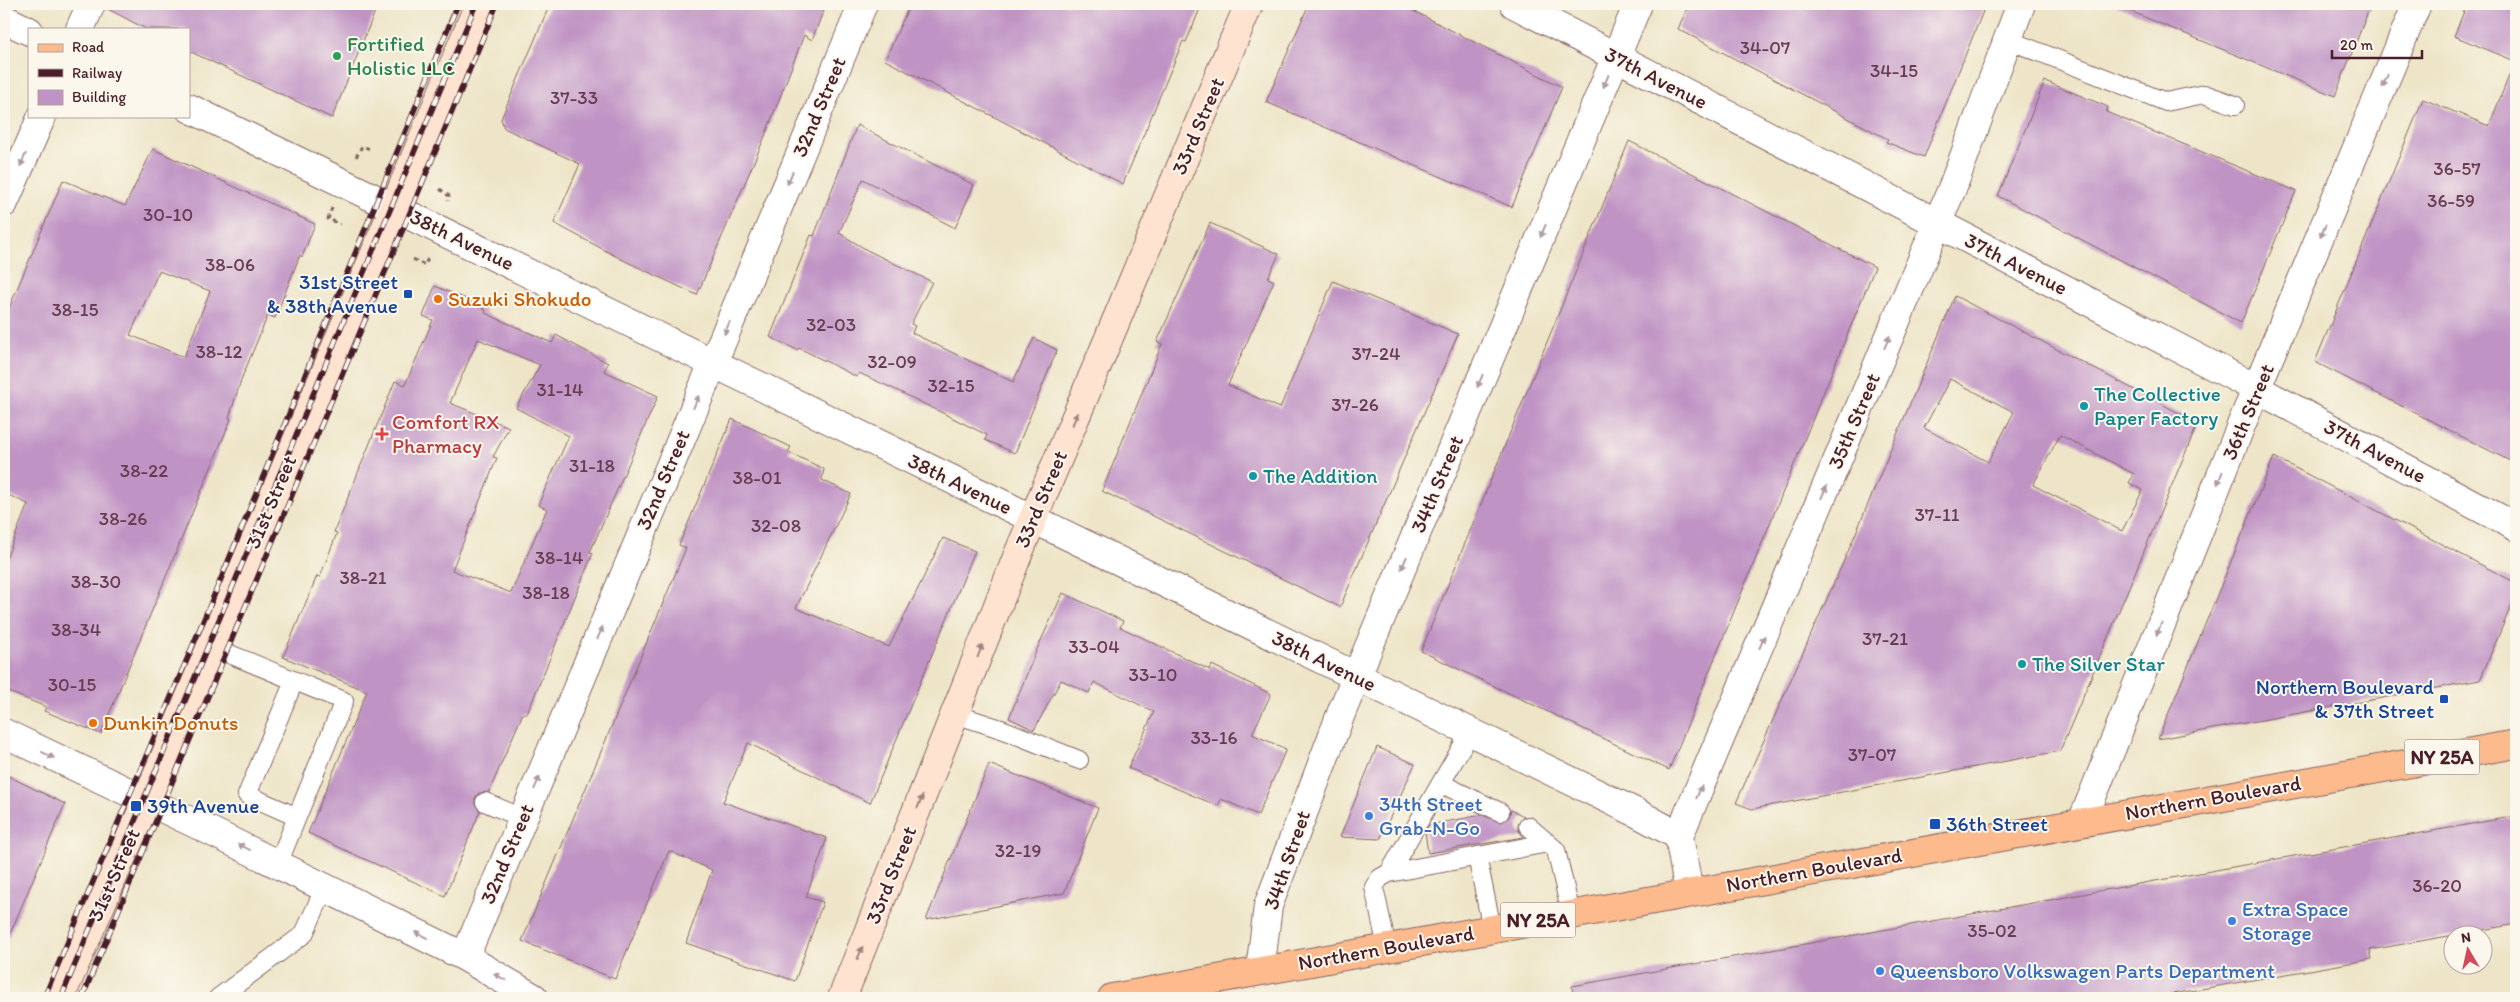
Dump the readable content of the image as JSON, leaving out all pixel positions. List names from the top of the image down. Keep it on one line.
{"streets":{"main road":["33rd Street","31st Street","NY 25A","Northern Boulevard"],"street":["37th Avenue","32nd Street","38th Avenue","36th Street","35th Street","34th Street"]},"crossings":[["37th Avenue","36th Street"],["37th Avenue","35th Street"],["37th Avenue","34th Street"],["32nd Street","38th Avenue"],["33rd Street","38th Avenue"],["38th Avenue","35th Street"],["38th Avenue","34th Street"],["38th Avenue","31st Street"],["36th Street","Northern Boulevard"],["34th Street","Northern Boulevard"]],"one_way":["33rd Street","36th Street","35th Street","34th Street"],"places":{"other":["Fortified Holistic LLC","Suzuki Shokudo","The Collective Paper Factory","The Addition","The Silver Star","Dunkin Donuts","34th Street Grab-N-Go","Extra Space Storage","Queensboro Volkswagen Parts Department"],"transit":["31st Street & 38th Avenue","Northern Boulevard & 37th Street","39th Avenue","36th Street"],"health":["Comfort RX Pharmacy"]},"house_numbers":["34-07","34-15","37-33","36-57","36-59","30-10","38-06","38-15","32-03","38-12","37-24","32-09","32-15","31-14","37-26","31-18","38-22","38-01","37-11","38-26","32-08","38-14","38-21","38-30","38-18","38-34","37-21","33-04","33-10","30-15","33-16","37-07","32-19","36-20","35-02"],"legend":["Road","Railway","Building"],"scale_bar":"20 m","north":"top"}
